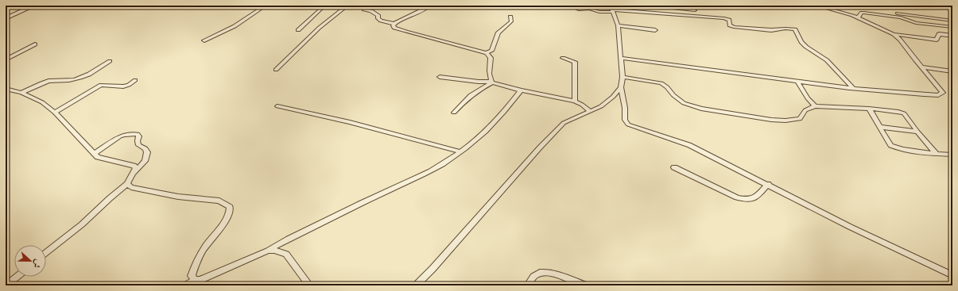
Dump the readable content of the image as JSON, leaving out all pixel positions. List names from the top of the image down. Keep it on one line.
{"north":"right"}
